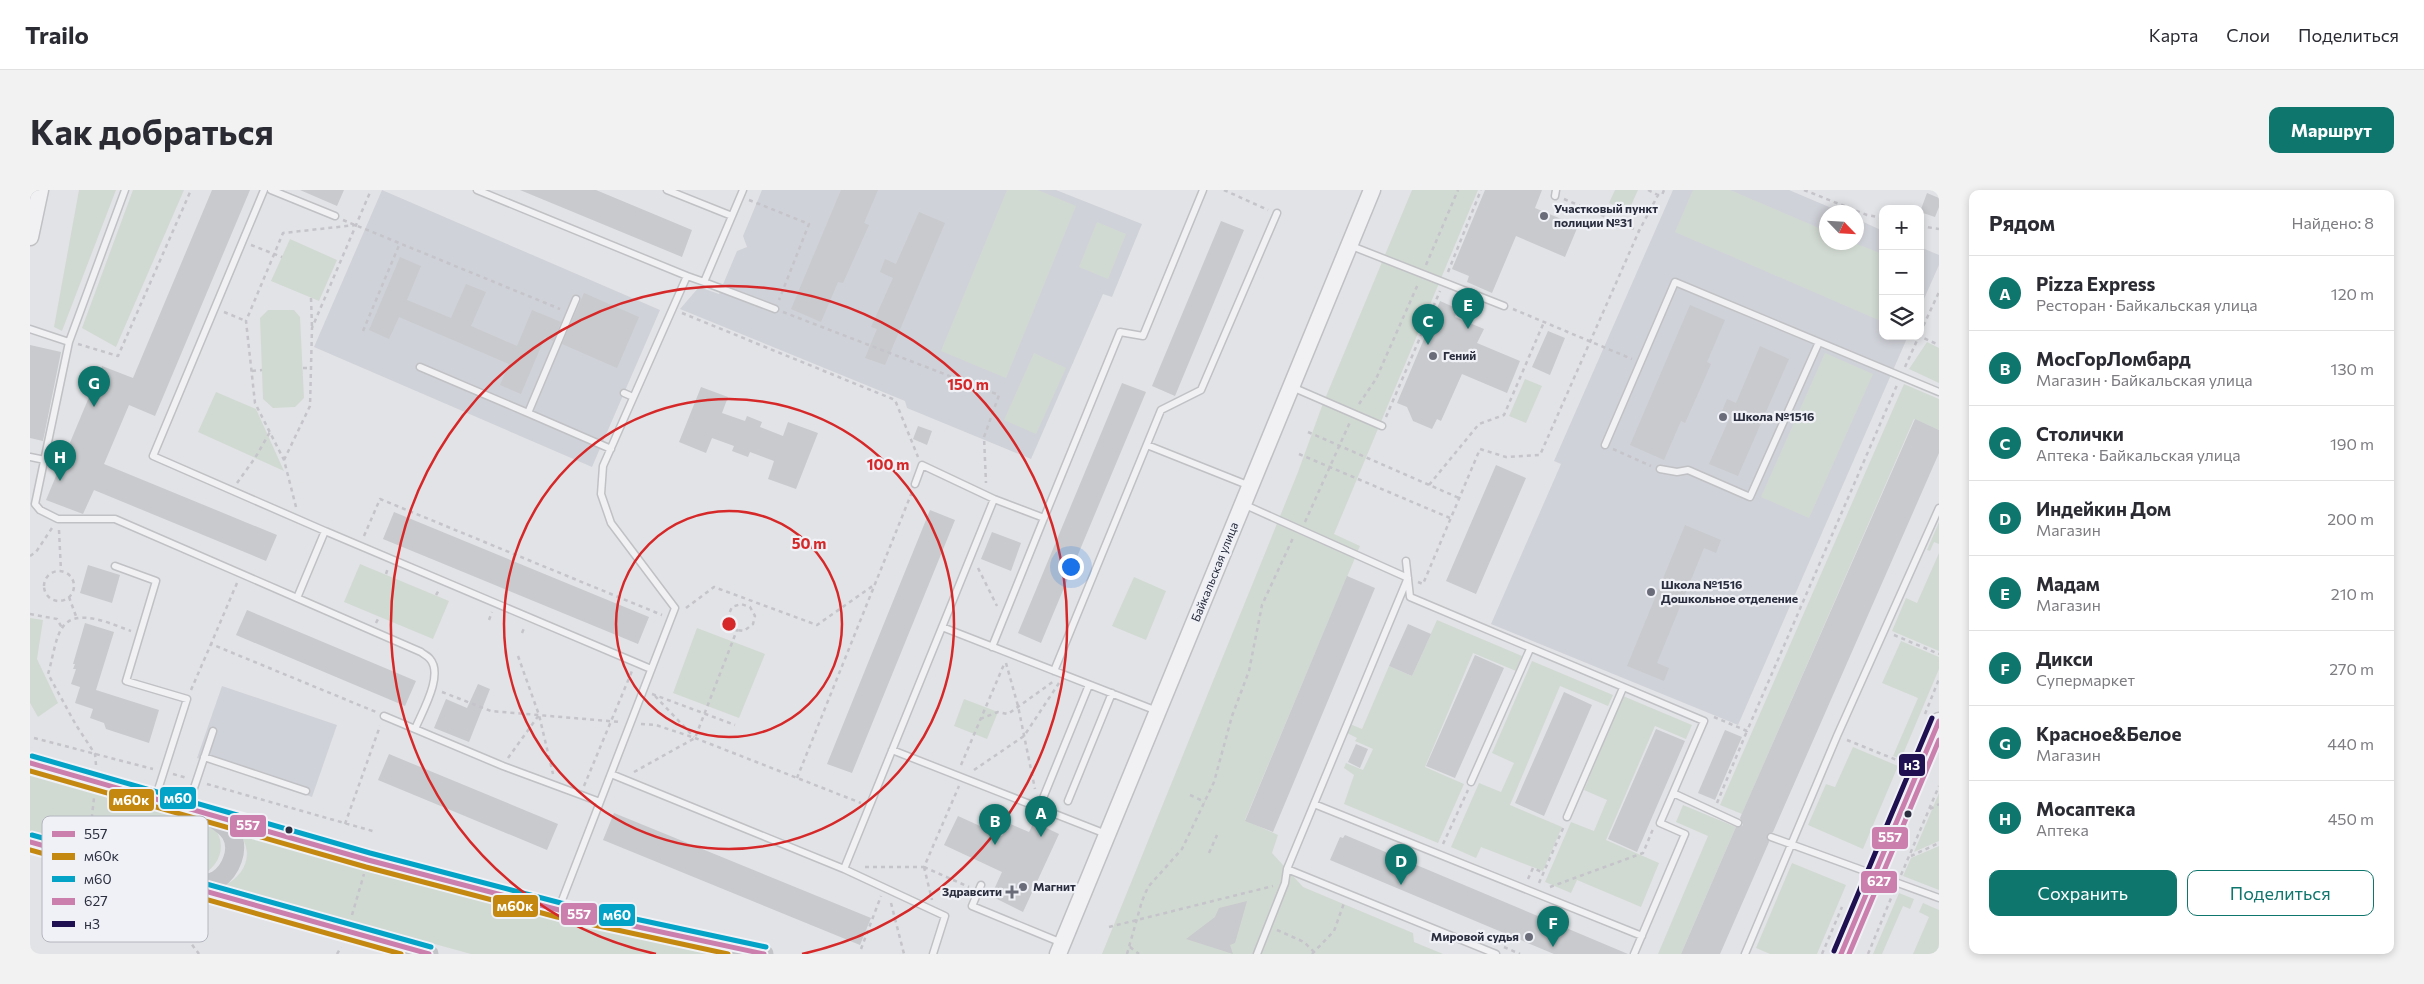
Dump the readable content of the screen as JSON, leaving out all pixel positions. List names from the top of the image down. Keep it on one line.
{"streets":{"street":["Байкальская улица"]},"places":{"other":["Участковый пункт полиции №31","Гений","Школа №1516","Школа №1516 Дошкольное отделение","Магнит","Мировой судья"],"health":["Здравсити"]},"lines":["transit line н3","transit line 557","transit line 627","transit line м60","transit line м60к"],"legend":["557","м60к","м60","627","н3"],"north":"bottom right","page":{"header":"Trailo","nav":["Карта","Слои","Поделиться"],"buttons":["Маршрут",["Сохранить","Поделиться"]],"title":"Как добраться","heading":["Рядом","Найдено: 8"],"map_buttons":["+","−"],"list":[{"mark":"A","name":"Pizza Express","note":"Ресторан · Байкальская улица","value":"120 m"},{"mark":"B","name":"МосГорЛомбард","note":"Магазин · Байкальская улица","value":"130 m"},{"mark":"C","name":"Столички","note":"Аптека · Байкальская улица","value":"190 m"},{"mark":"D","name":"Индейкин Дом","note":"Магазин","value":"200 m"},{"mark":"E","name":"Мадам","note":"Магазин","value":"210 m"},{"mark":"F","name":"Дикси","note":"Супермаркет","value":"270 m"},{"mark":"G","name":"Красное&Белое","note":"Магазин","value":"440 m"},{"mark":"H","name":"Мосаптека","note":"Аптека","value":"450 m"}],"pins":["E","C","G","H","A","B","D","F"]},"rings":["150 m","100 m","50 m"]}
